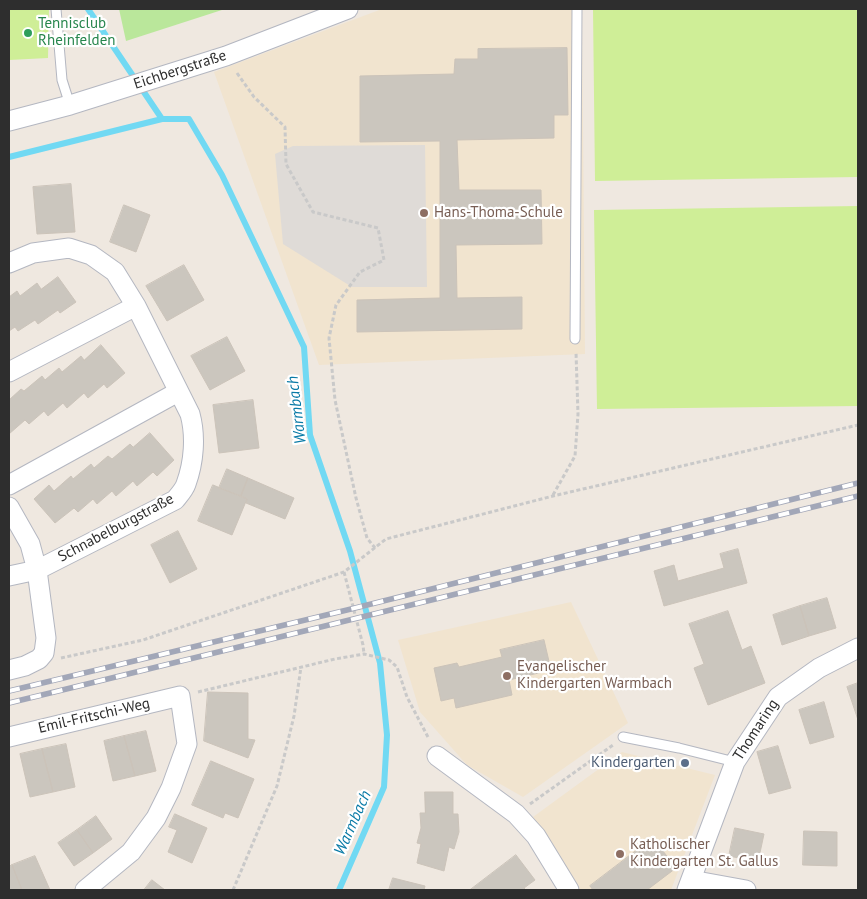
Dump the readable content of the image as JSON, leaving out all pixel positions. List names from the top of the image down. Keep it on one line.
{"streets":{"street":["Eichbergstraße","Schnabelburgstraße","Emil-Fritschi-Weg","Thomaring"]},"water":["Warmbach"],"places":["Tennisclub Rheinfelden","Hans-Thoma-Schule","Evangelischer Kindergarten Warmbach","Kindergarten","Katholischer Kindergarten St. Gallus"]}
